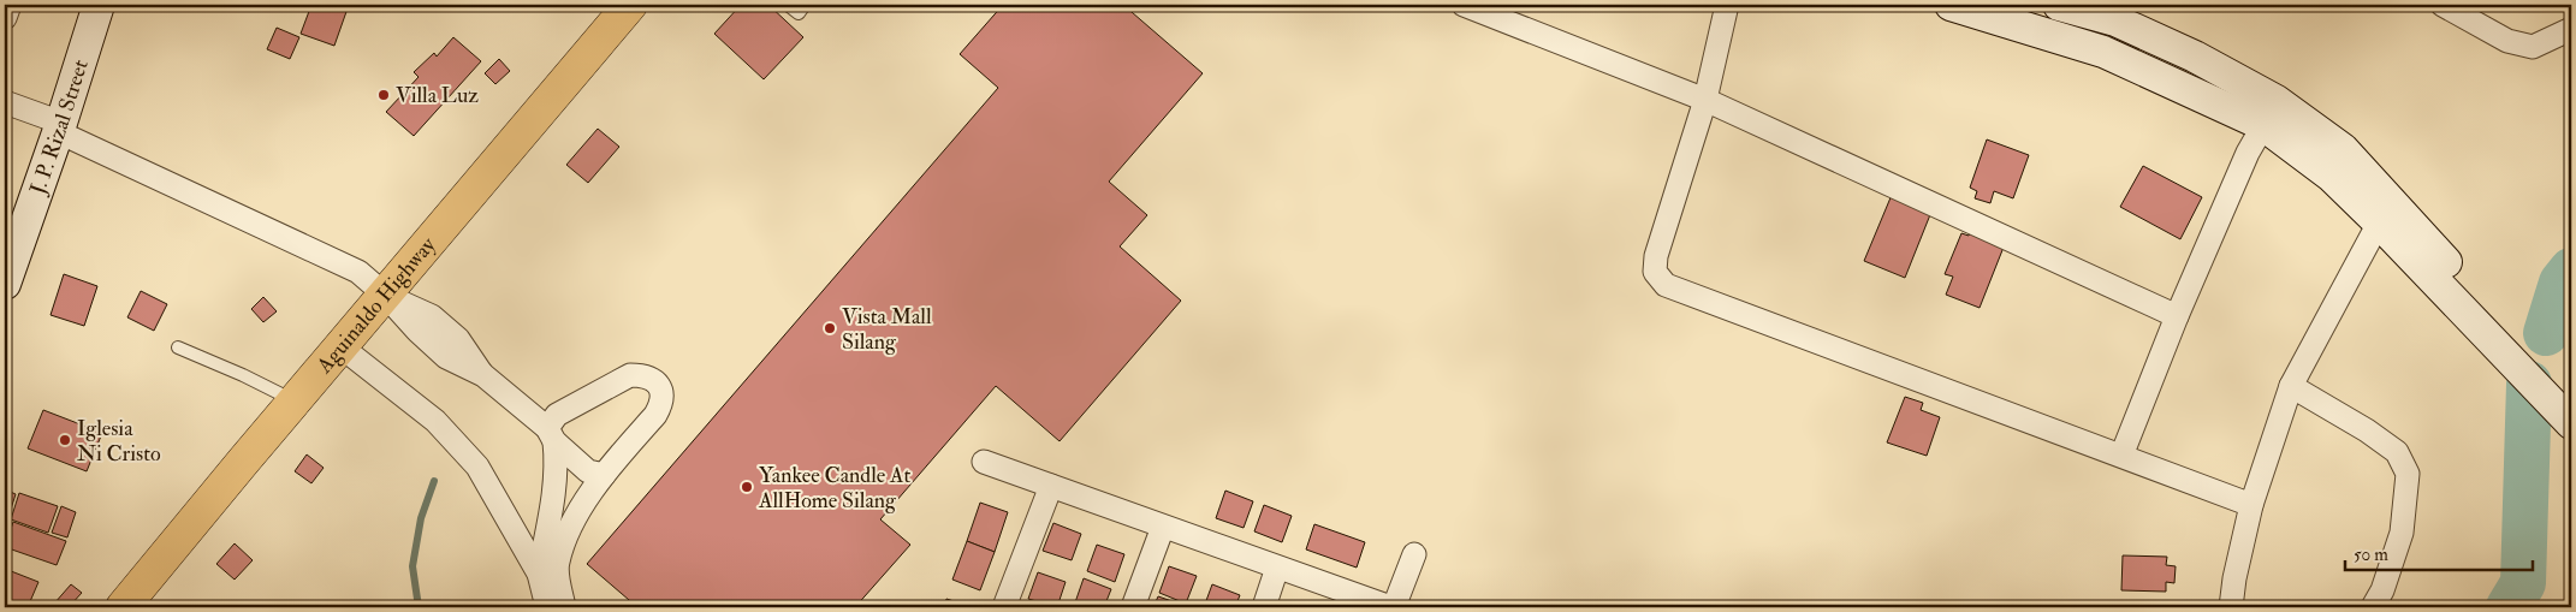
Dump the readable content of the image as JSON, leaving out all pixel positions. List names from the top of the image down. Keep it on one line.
{"streets":{"main road":["Aguinaldo Highway"],"street":["J. P. Rizal Street"]},"places":["Villa Luz","Vista Mall Silang","Iglesia Ni Cristo","Yankee Candle At AllHome Silang"],"scale_bar":"50 m"}
